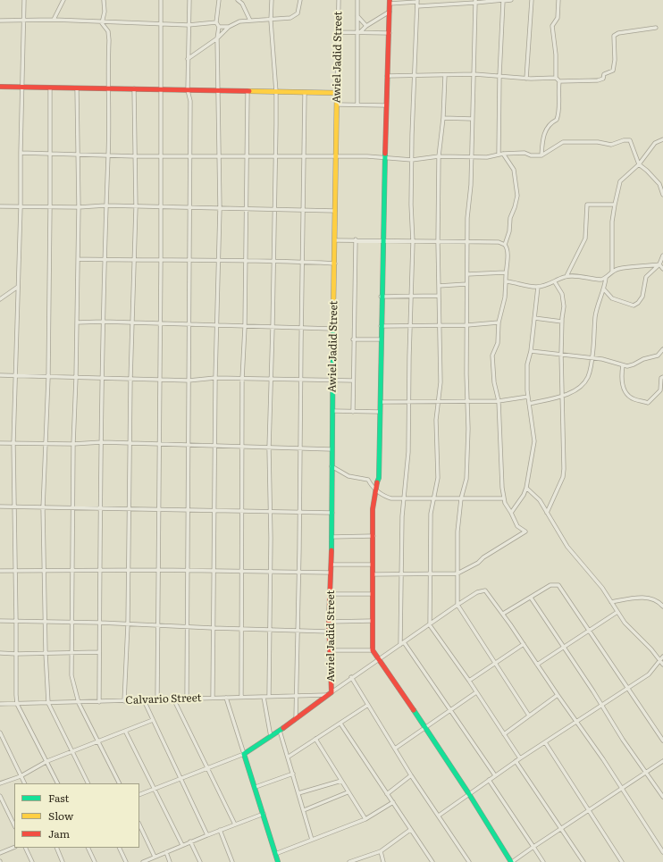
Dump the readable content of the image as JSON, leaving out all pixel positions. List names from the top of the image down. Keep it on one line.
{"streets":{"street":["Awiel Jadid Street","Calvario Street"]},"crossings":[["Awiel Jadid Street","Calvario Street"]],"legend":["Fast","Slow","Jam"]}
